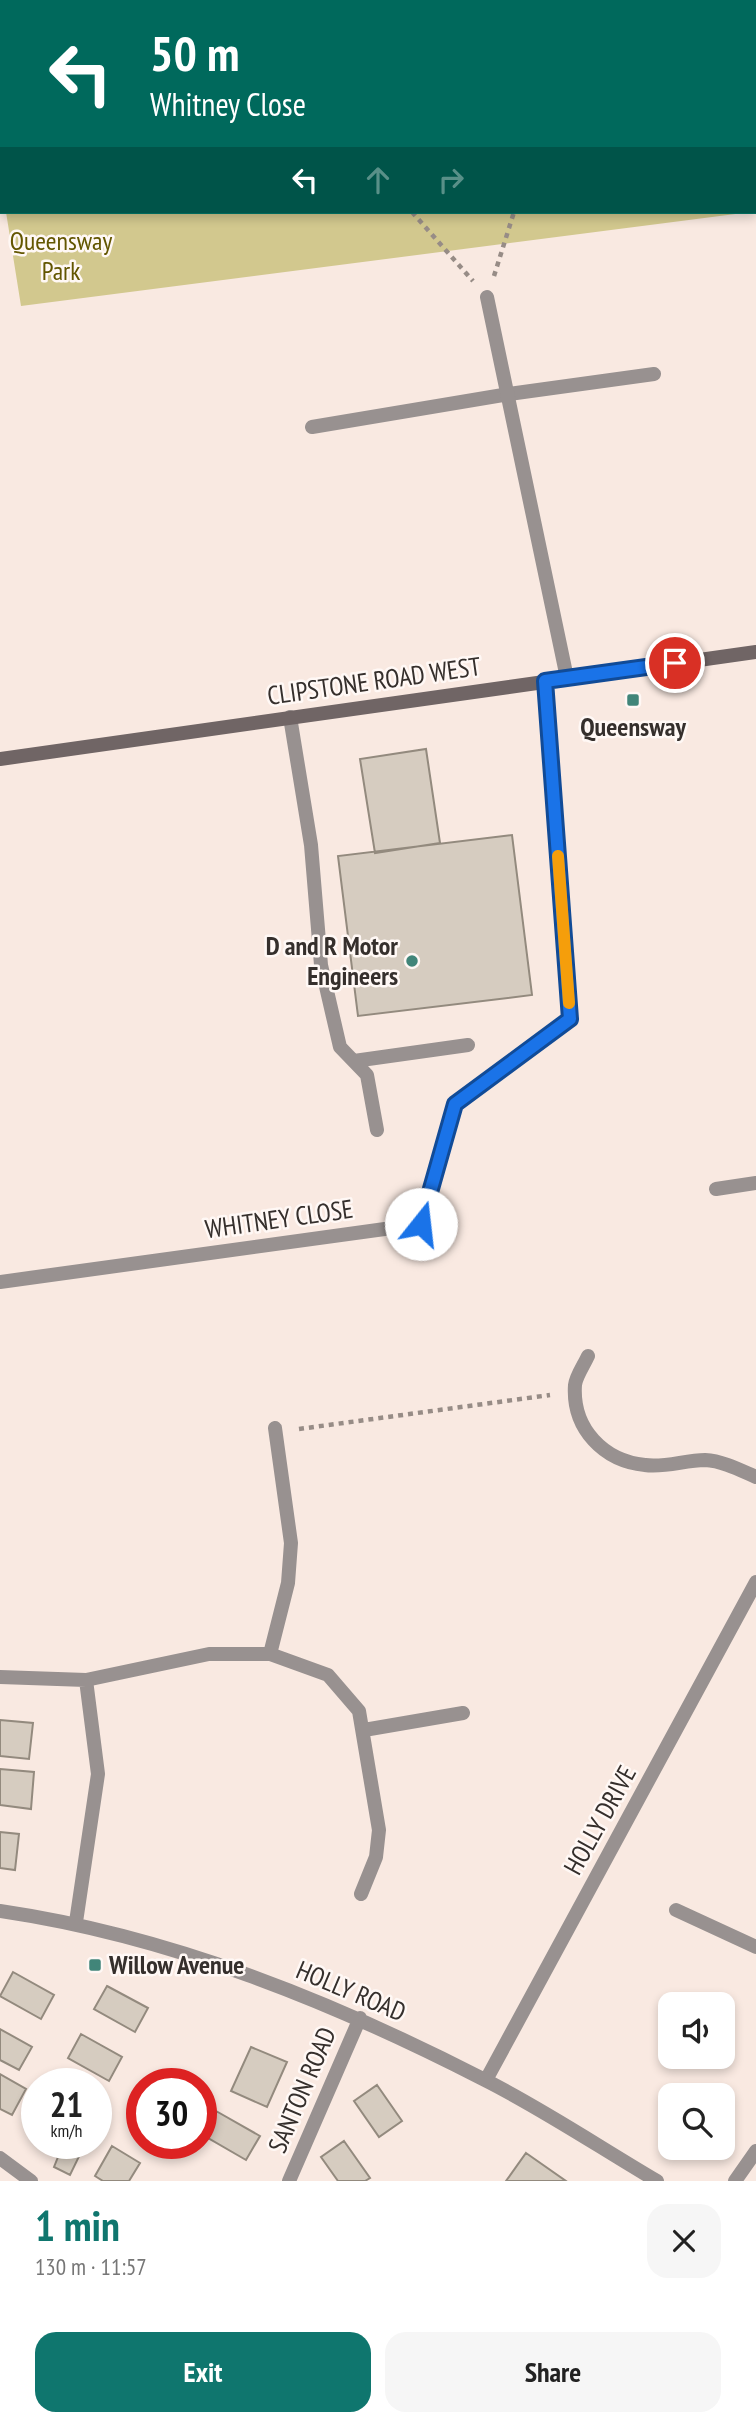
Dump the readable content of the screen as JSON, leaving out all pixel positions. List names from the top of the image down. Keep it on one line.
{"streets":{"main road":["CLIPSTONE ROAD WEST"],"street":["WHITNEY CLOSE","HOLLY DRIVE","HOLLY ROAD","SANTON ROAD"]},"crossings":[["CLIPSTONE ROAD WEST","WHITNEY CLOSE"],["HOLLY DRIVE","HOLLY ROAD"],["HOLLY ROAD","SANTON ROAD"]],"parks":["Queensway Park"],"places":{"transit":["Queensway","Willow Avenue"],"other":["D and R Motor Engineers"]},"page":{"turn":["50 m","Whitney Close"],"speed":"21 km/h","limit":"30","heading":["1 min","130 m · 11:57"],"buttons":["Exit","Share"]}}
